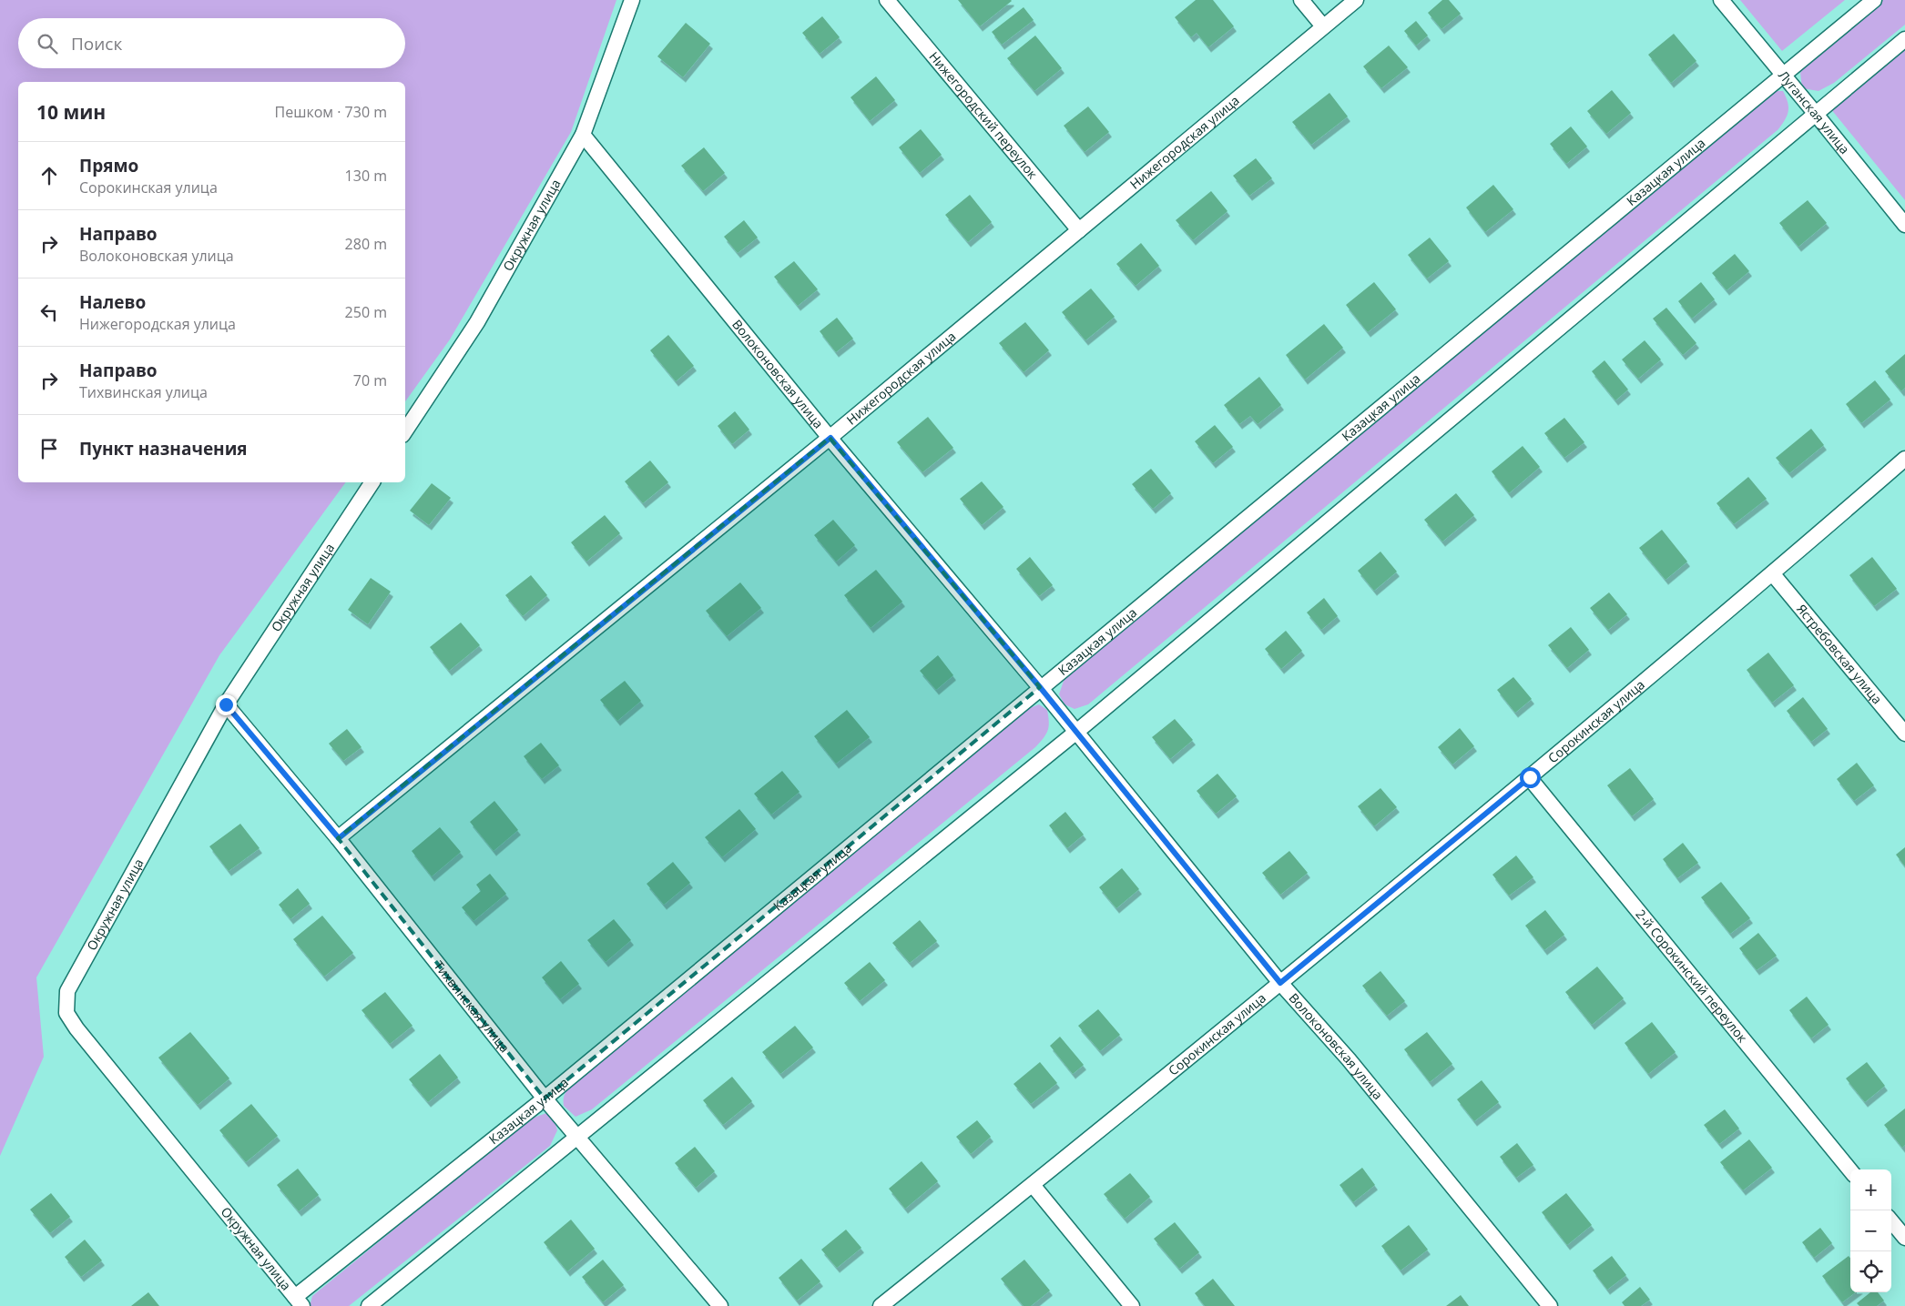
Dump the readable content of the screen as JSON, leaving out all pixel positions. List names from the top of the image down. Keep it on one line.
{"streets":{"street":["Луганская улица","Нижегородский переулок","Нижегородская улица","Казацкая улица","Окружная улица","Волоконовская улица","Ястребовская улица","Сорокинская улица","2-й Сорокинский переулок","Тихвинская улица"]},"crossings":[["Луганская улица","Казацкая улица"],["Нижегородский переулок","Нижегородская улица"],["Нижегородская улица","Волоконовская улица"],["Нижегородская улица","Тихвинская улица"],["Казацкая улица","Окружная улица"],["Казацкая улица","Волоконовская улица"],["Казацкая улица","Тихвинская улица"],["Окружная улица","Волоконовская улица"],["Окружная улица","Тихвинская улица"],["Волоконовская улица","Сорокинская улица"],["Ястребовская улица","Сорокинская улица"],["Сорокинская улица","2-й Сорокинский переулок"]],"page":{"search":"Поиск","heading":["10 мин","Пешком · 730 m"],"list":[["Прямо","Сорокинская улица","130 m"],["Направо","Волоконовская улица","280 m"],["Налево","Нижегородская улица","250 m"],["Направо","Тихвинская улица","70 m"],"Пункт назначения"],"map_buttons":["+","−"]}}
